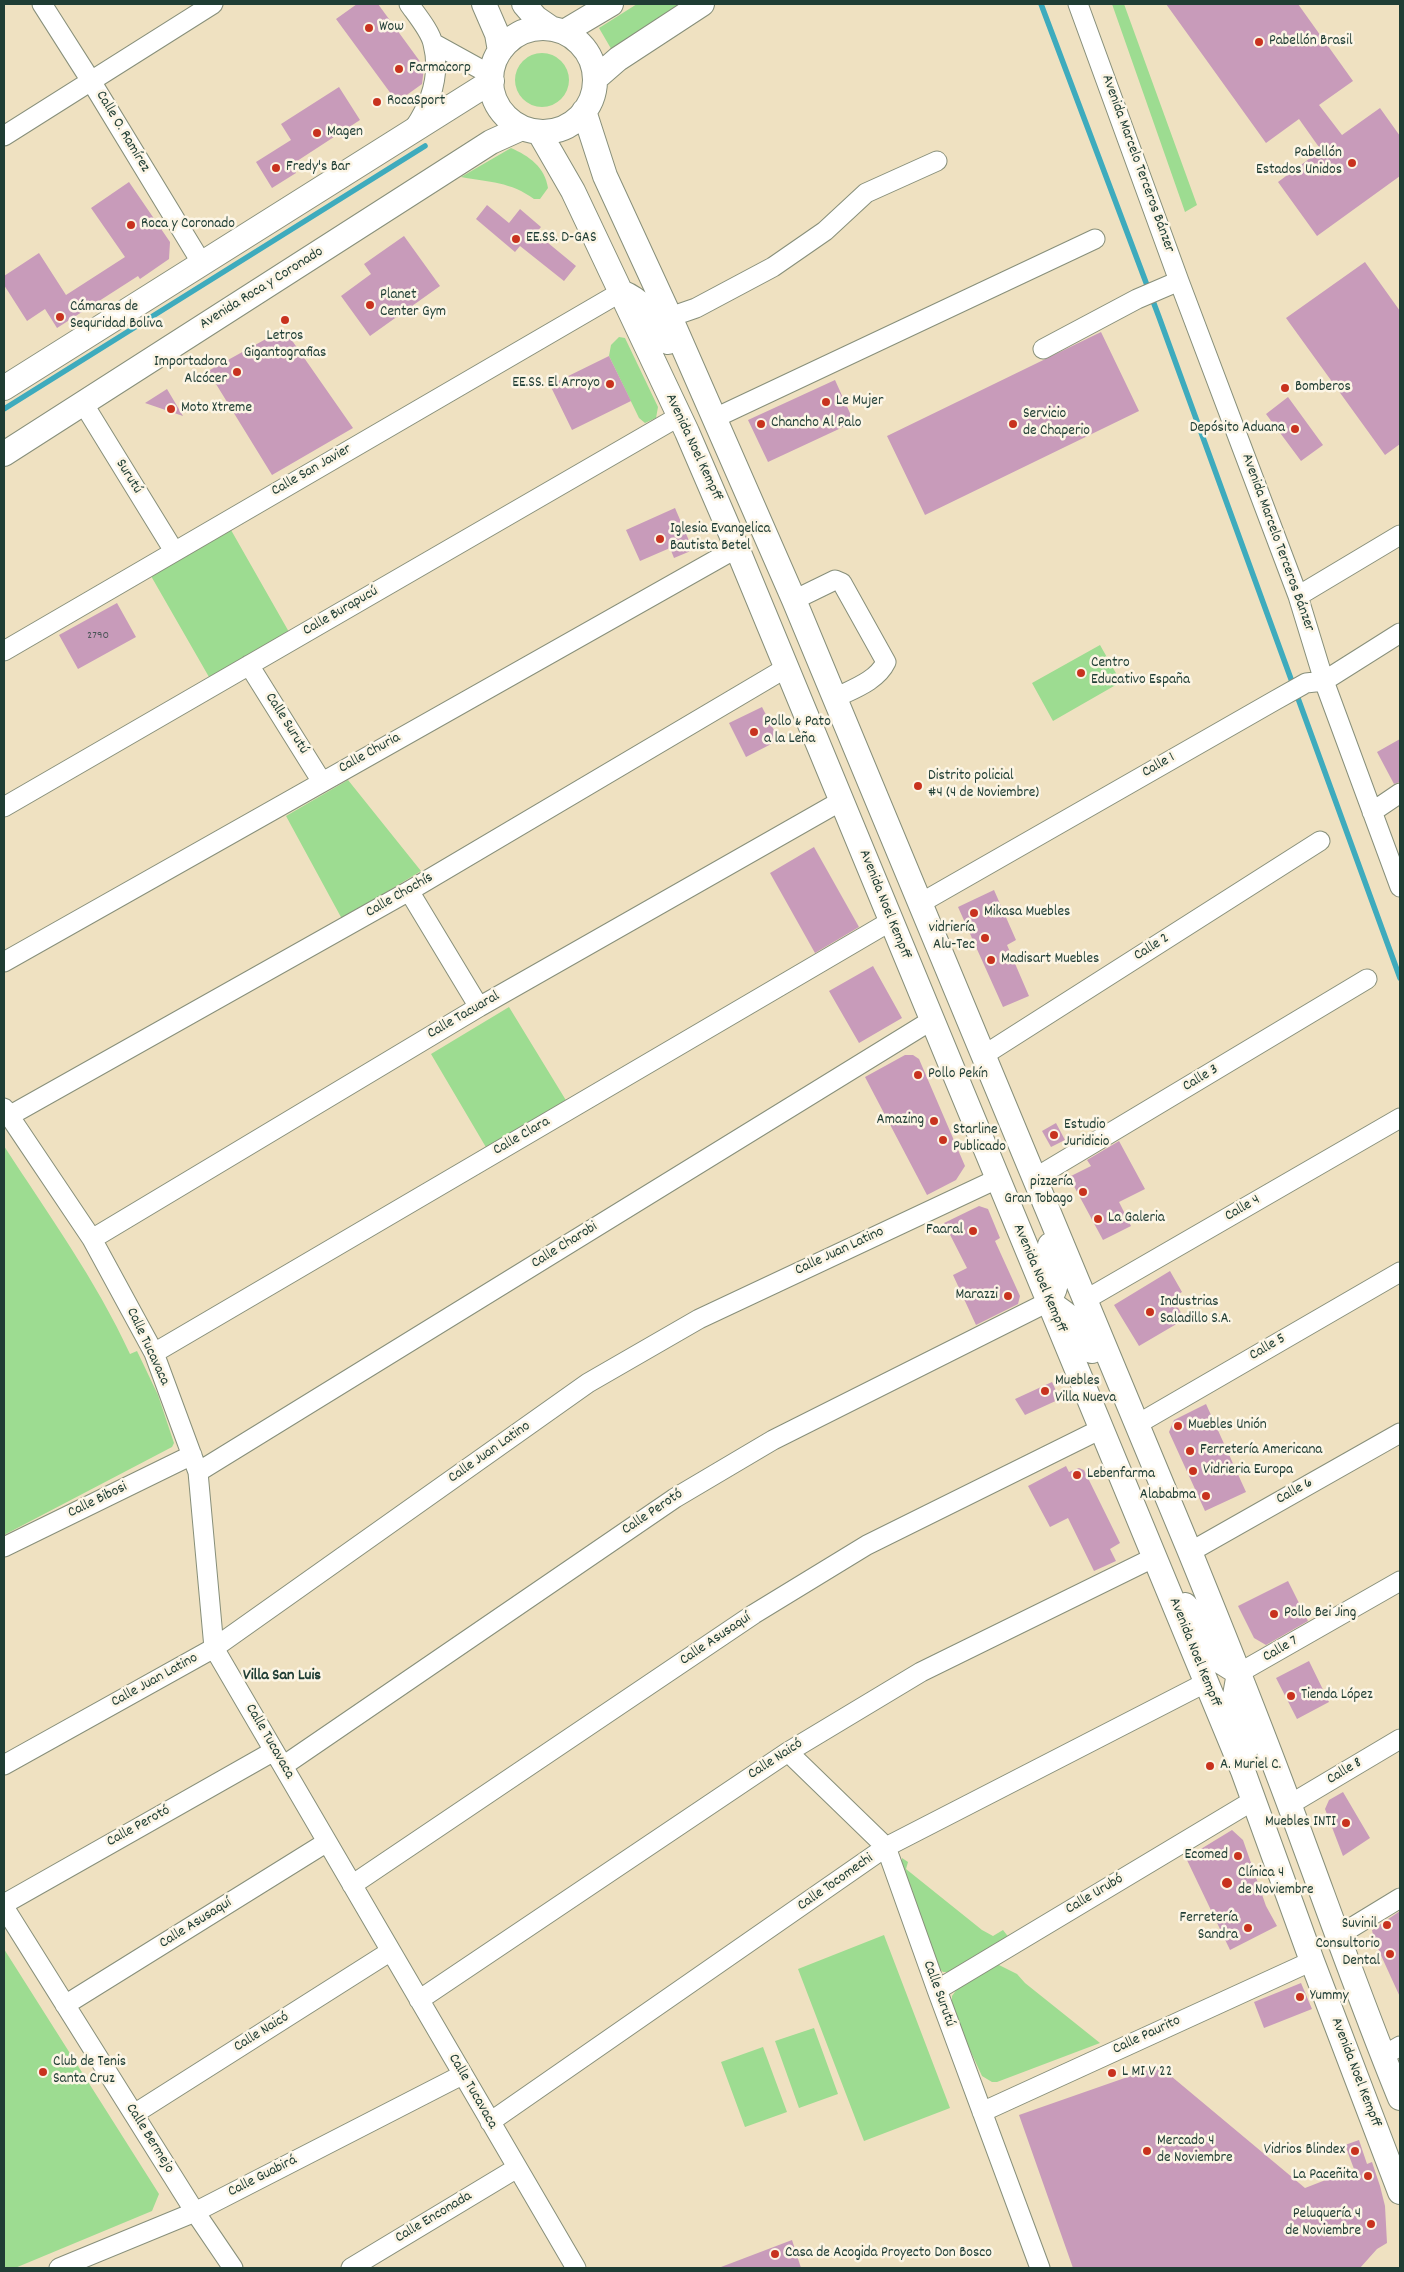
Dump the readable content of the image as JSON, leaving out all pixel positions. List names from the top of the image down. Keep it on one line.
{"streets":{"main road":["Avenida Roca y Coronado","Avenida Noel Kempff"],"street":["Calle O. Ramírez","Avenida Marcelo Terceros Bánzer","Calle San Javier","Surutú","Calle Burapucú","Calle Surutú","Calle Churia","Calle 1","Calle Chochís","Calle 2","Calle Tacuaral","Calle 3","Calle Clara","Calle 4","Calle Charobi","Calle Juan Latino","Calle Tucavaca","Calle 5","Calle 6","Calle Bibosi","Calle Perotó","Calle Asusaquí","Calle 7","Calle Naicó","Calle 8","Calle Tocomechi","Calle Urubó","Calle Paurito","Calle Bermejo","Calle Guabirá","Calle Enconada"]},"crossings":[["Avenida Marcelo Terceros Bánzer","Calle 1"],["Avenida Roca y Coronado","Avenida Noel Kempff"],["Avenida Roca y Coronado","Surutú"],["Avenida Noel Kempff","Calle San Javier"],["Avenida Noel Kempff","Calle Burapucú"],["Avenida Noel Kempff","Calle Churia"],["Avenida Noel Kempff","Calle 1"],["Avenida Noel Kempff","Calle Chochís"],["Avenida Noel Kempff","Calle 2"],["Avenida Noel Kempff","Calle Tacuaral"],["Avenida Noel Kempff","Calle 3"],["Avenida Noel Kempff","Calle Clara"],["Avenida Noel Kempff","Calle 4"],["Avenida Noel Kempff","Calle Charobi"],["Avenida Noel Kempff","Calle Juan Latino"],["Avenida Noel Kempff","Calle 5"],["Avenida Noel Kempff","Calle 6"],["Avenida Noel Kempff","Calle Perotó"],["Avenida Noel Kempff","Calle Asusaquí"],["Avenida Noel Kempff","Calle 7"],["Avenida Noel Kempff","Calle Naicó"],["Avenida Noel Kempff","Calle 8"],["Avenida Noel Kempff","Calle Tocomechi"],["Avenida Noel Kempff","Calle Urubó"],["Avenida Noel Kempff","Calle Paurito"],["Calle San Javier","Surutú"],["Calle Burapucú","Calle Surutú"],["Calle Surutú","Calle Churia"],["Calle Surutú","Calle Naicó"],["Calle Surutú","Calle Tocomechi"],["Calle Surutú","Calle Urubó"],["Calle Surutú","Calle Paurito"],["Calle Chochís","Calle Tucavaca"],["Calle Tacuaral","Calle Tucavaca"],["Calle Clara","Calle Tucavaca"],["Calle Charobi","Calle Tucavaca"],["Calle Charobi","Calle Bibosi"],["Calle Juan Latino","Calle Tucavaca"],["Calle Tucavaca","Calle Bibosi"],["Calle Tucavaca","Calle Perotó"],["Calle Tucavaca","Calle Asusaquí"],["Calle Tucavaca","Calle Naicó"],["Calle Tucavaca","Calle Tocomechi"],["Calle Tucavaca","Calle Guabirá"],["Calle Tucavaca","Calle Enconada"],["Calle Perotó","Calle Bermejo"],["Calle Asusaquí","Calle Bermejo"],["Calle Naicó","Calle Bermejo"],["Calle Bermejo","Calle Guabirá"]],"districts":["Villa San Luis"],"places":["Wow","Pabellón Brasil","Farmacorp","RocaSport","Magen","Pabellón Estados Unidos","Fredy's Bar","Roca y Coronado","EE.SS. D-GAS","Planet Center Gym","Cámaras de Sequridad Boliva","Letros Gigantografias","Importadora Alcócer","EE.SS. El Arroyo","Bomberos","Le Mujer","Moto Xtreme","Chancho Al Palo","Servicio de Chaperio","Depósito Aduana","Iglesia Evangelica Bautista Betel","Centro Educativo España","Pollo & Pato a la Leña","Distrito policial #4 (4 de Noviembre)","Mikasa Muebles","vidriería Alu-Tec","Madisart Muebles","Pollo Pekín","Amazing","Estudio Juridicio","Starline Publicado","pizzería Gran Tobago","La Galeria","Faaral","Marazzi","Industrias Saladillo S.A.","Muebles Villa Nueva","Muebles Unión","Ferretería Americana","Vidrieria Europa","Lebenfarma","Alababma","Pollo Bei Jing","Tienda López","A. Muriel C.","Muebles INTI","Ecomed","Clínica 4 de Noviembre","Suvinil","Ferretería Sandra","Consultorio Dental","Yummy","Club de Tenis Santa Cruz","L MI V 22","Mercado 4 de Noviembre","Vidrios Blindex","La Paceñita","Peluquería 4 de Noviembre","Casa de Acogida Proyecto Don Bosco"],"house_numbers":["2790"]}
